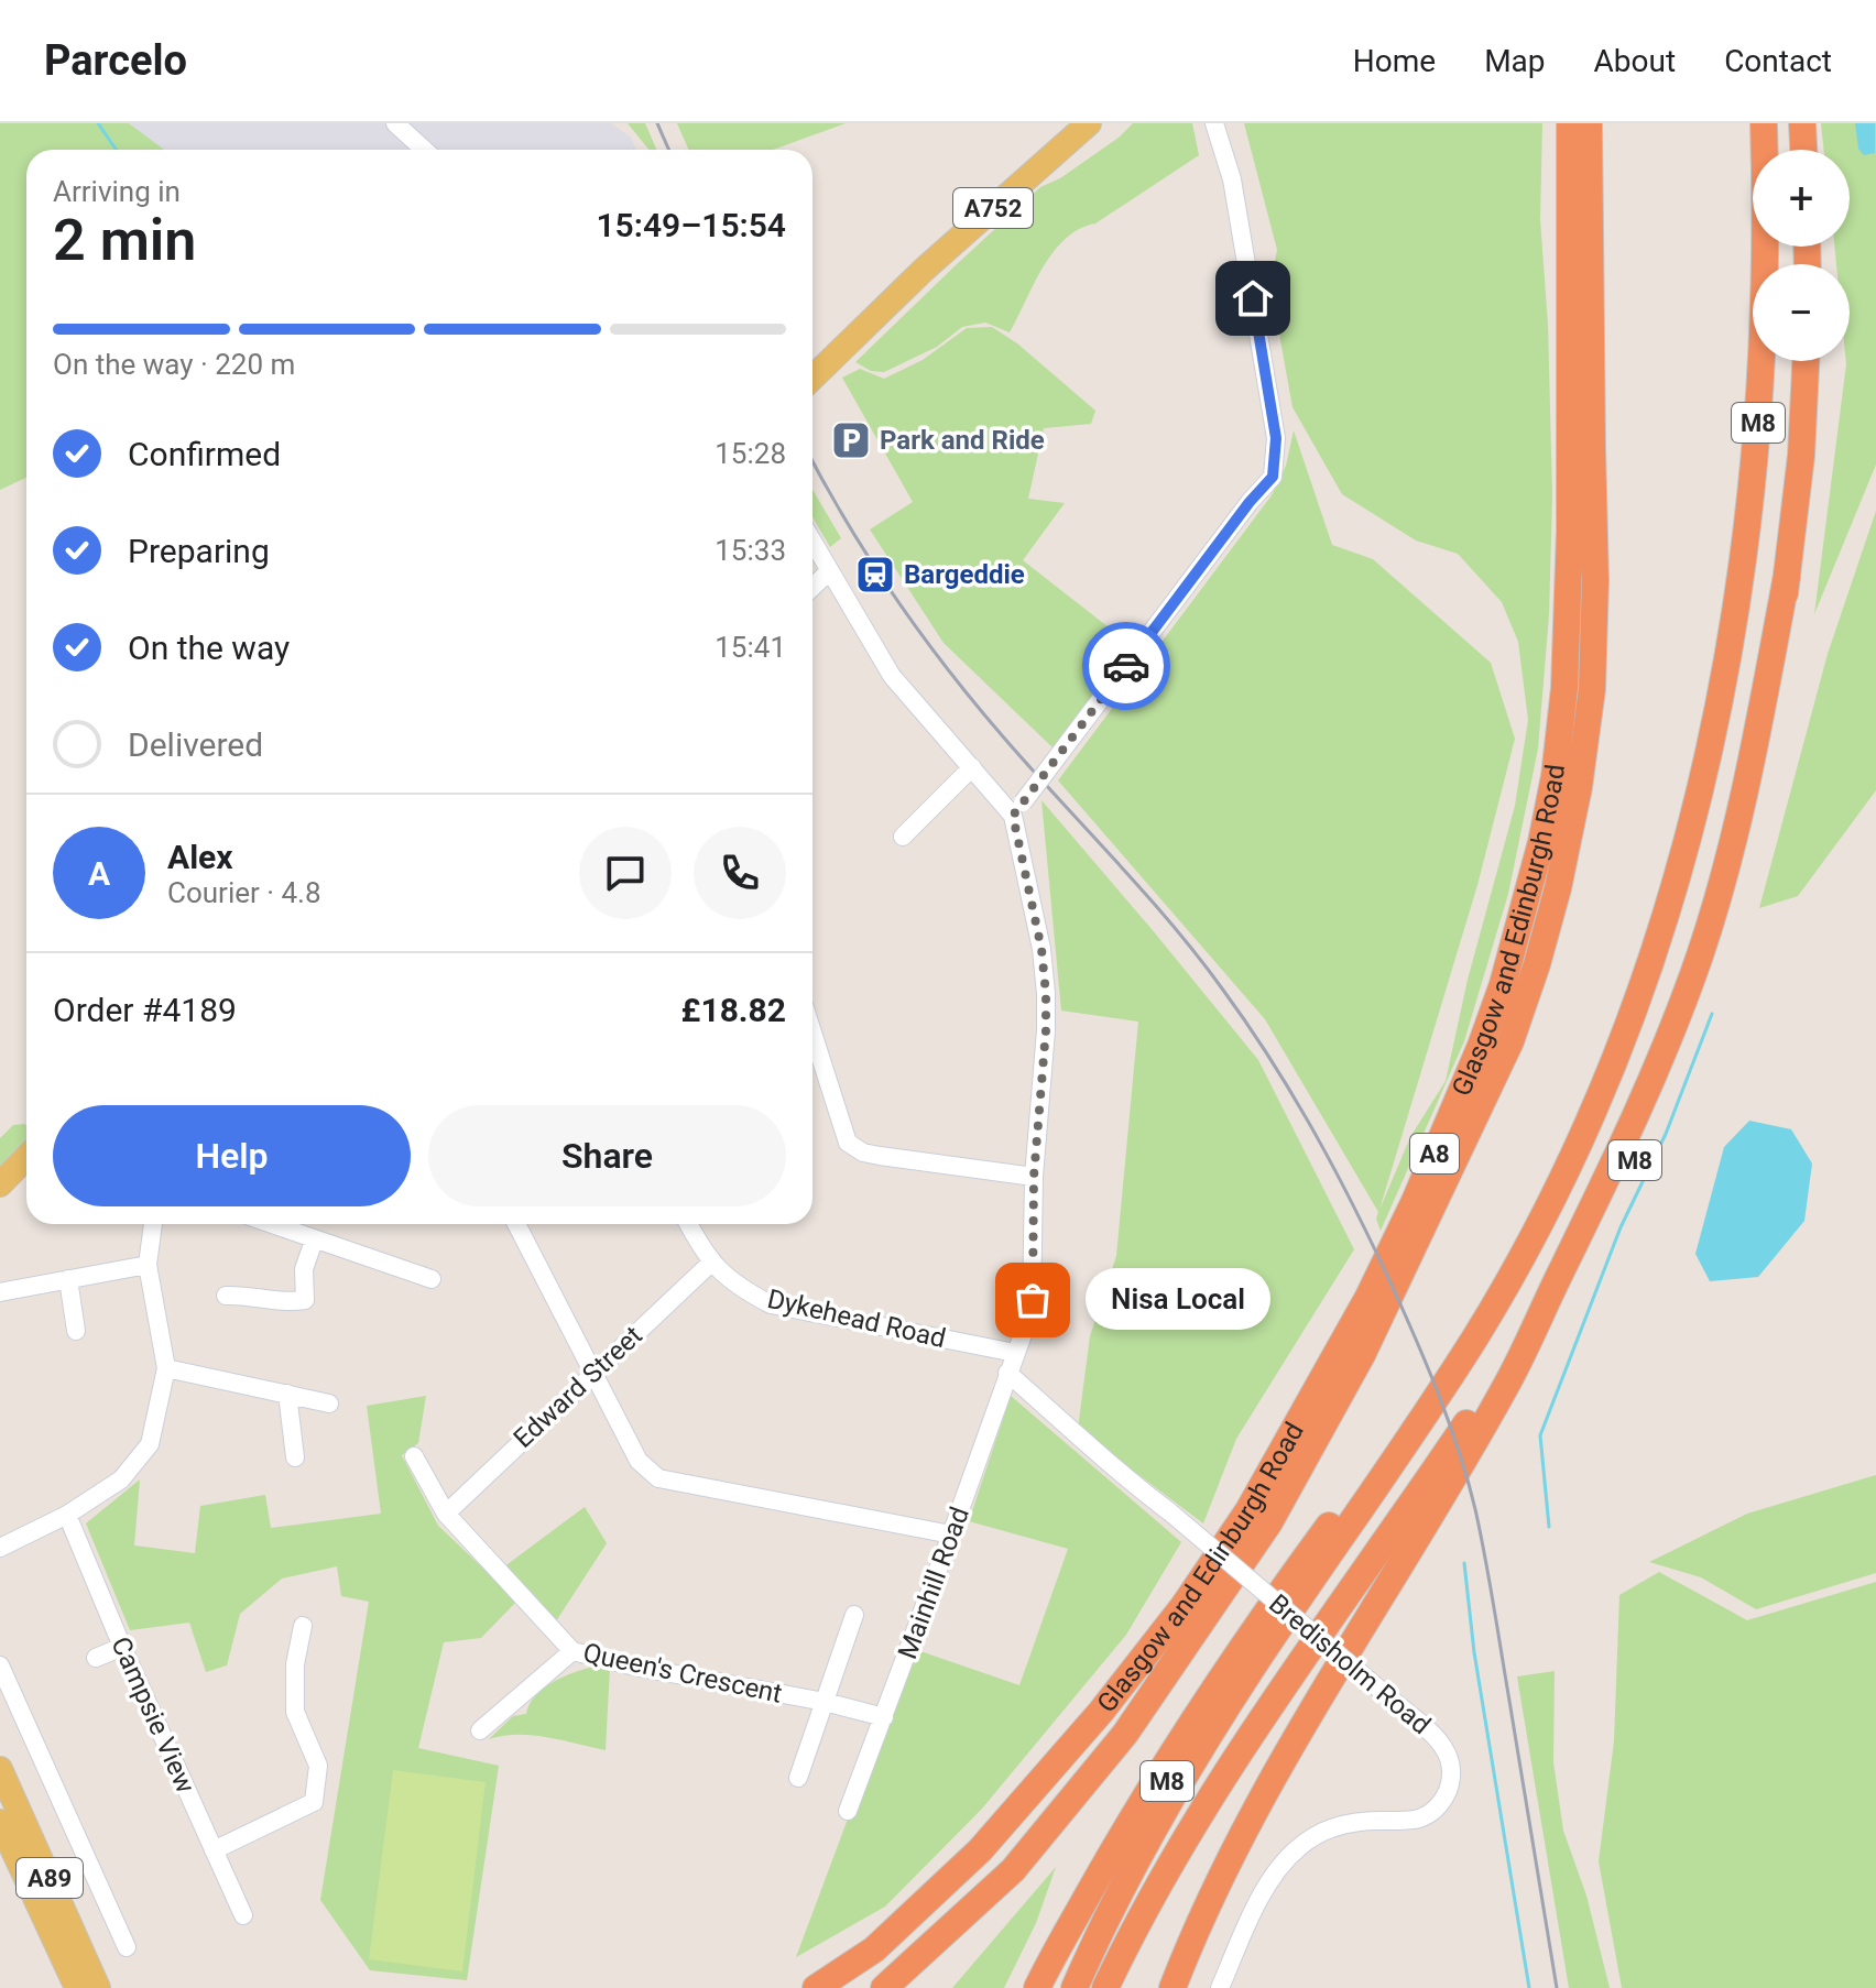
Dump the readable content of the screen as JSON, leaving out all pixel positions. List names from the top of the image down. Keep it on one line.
{"streets":{"highway":["M8","Glasgow and Edinburgh Road","A8"],"main road":["A752","A89"],"street":["Dykehead Road","Edward Street","Mainhill Road","Bredisholm Road","Queen's Crescent","Campsie View"]},"crossings":[["Dykehead Road","Edward Street"],["Dykehead Road","Mainhill Road"],["Edward Street","Queen's Crescent"],["Mainhill Road","Bredisholm Road"],["Mainhill Road","Queen's Crescent"]],"places":{"parking":["Park and Ride"],"station":["Bargeddie"],"other":["Nisa Local"]},"page":{"header":"Parcelo","nav":["Home","Map","About","Contact"],"map_buttons":["+","−"],"heading":["2 min","Arriving in","15:49–15:54"],"panel":["Alex","Courier · 4.8","Order #4189","£18.82"],"bar":"On the way · 220 m","list":[["Confirmed","15:28"],["Preparing","15:33"],["On the way","15:41"],"Delivered"],"round":"A","buttons":["Help","Share"],"bubble":"Nisa Local"}}
